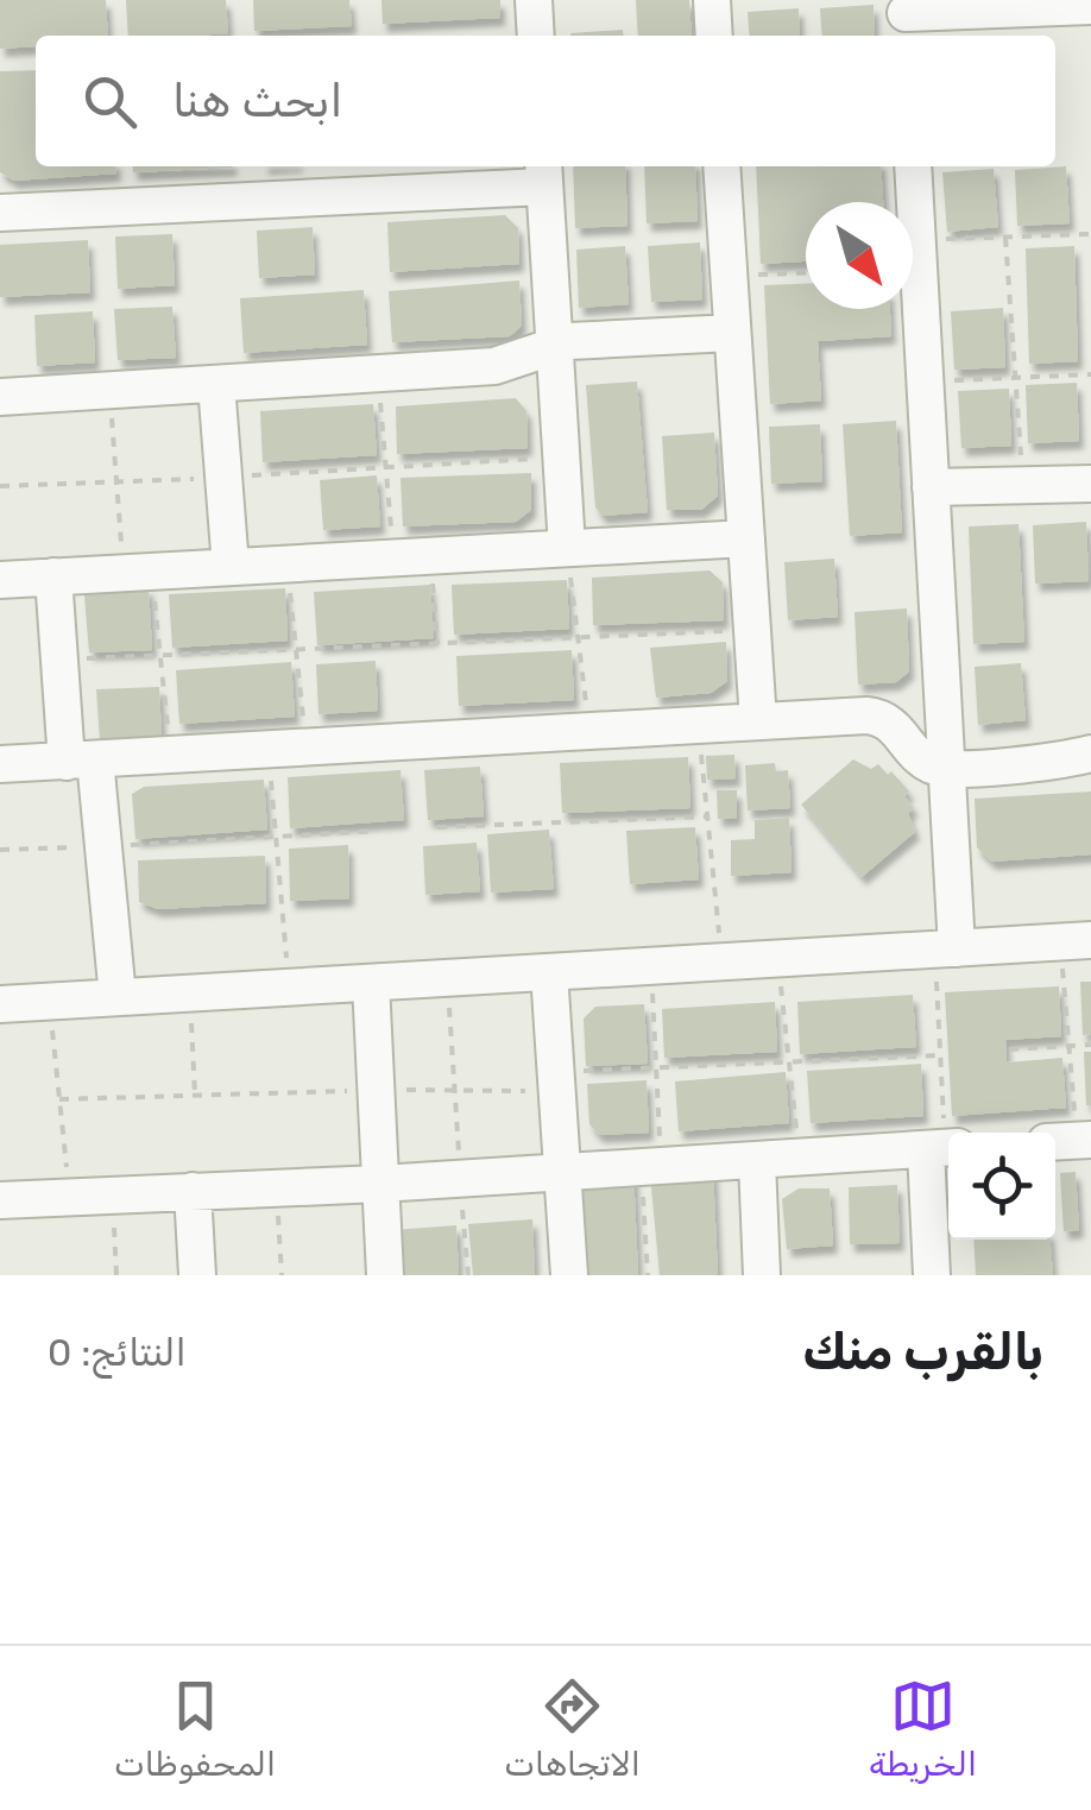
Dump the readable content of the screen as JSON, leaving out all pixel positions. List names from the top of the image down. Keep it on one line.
{"north":"bottom right","page":{"search":"ابحث هنا","heading":["بالقرب منك","النتائج: 0"],"nav":["الخريطة","الاتجاهات","المحفوظات"]}}
